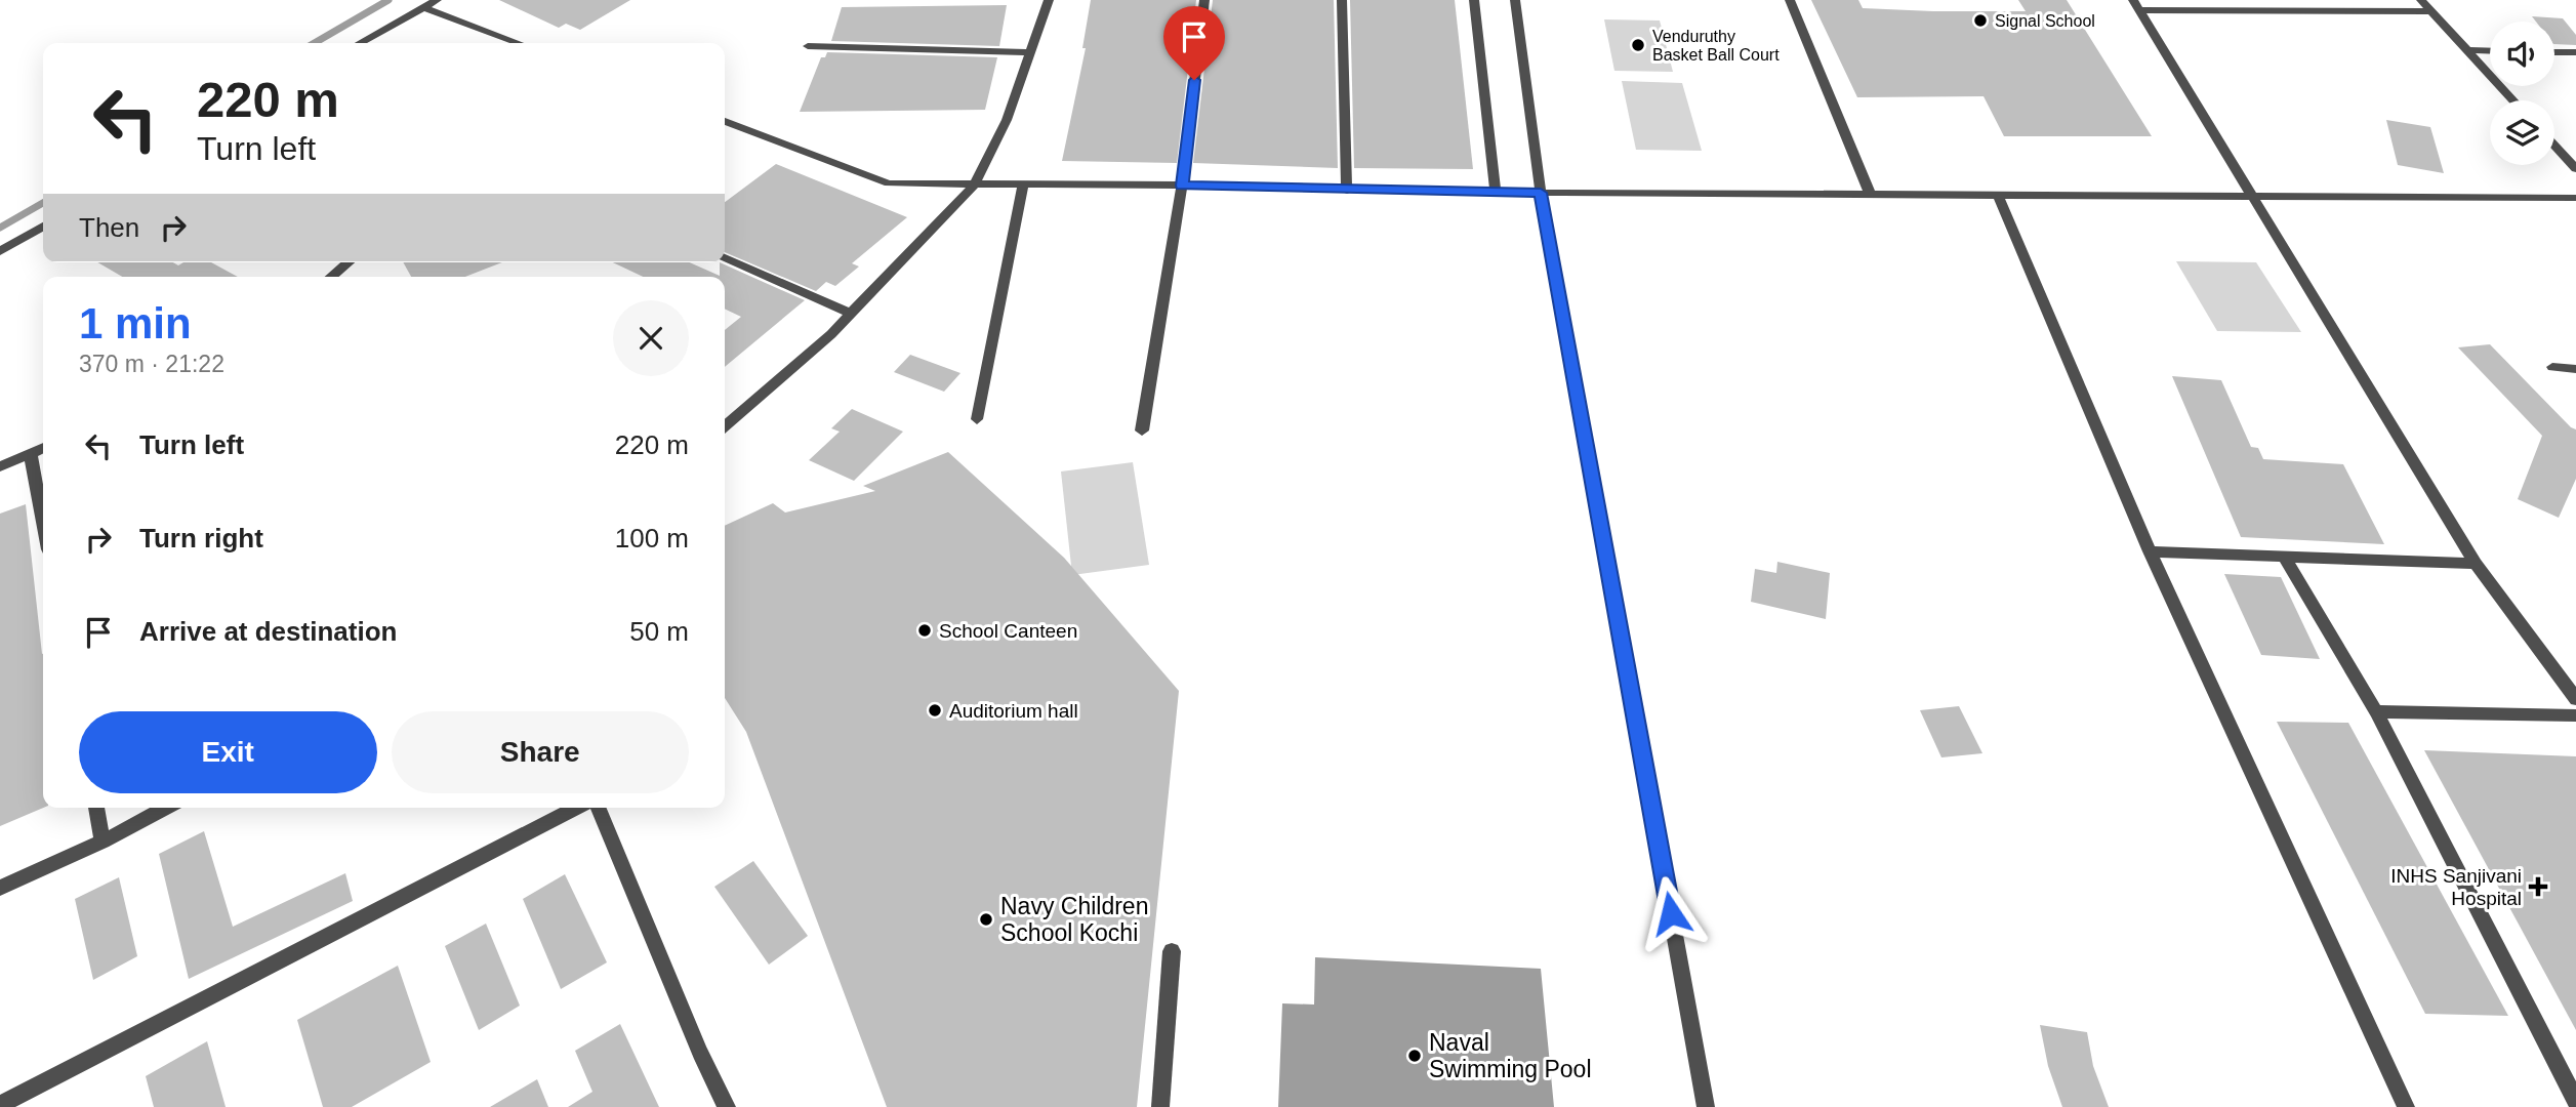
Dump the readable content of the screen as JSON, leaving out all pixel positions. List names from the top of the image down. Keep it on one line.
{"places":{"other":["Signal School","Venduruthy Basket Ball Court","School Canteen","Auditorium hall","Navy Children School Kochi","Naval Swimming Pool"],"health":["INHS Sanjivani Hospital"]},"page":{"turn":["220 m","Turn left"],"then":"Then","heading":["1 min","370 m · 21:22"],"list":[{"name":"Turn left","value":"220 m"},{"name":"Turn right","value":"100 m"},{"name":"Arrive at destination","value":"50 m"}],"buttons":["Exit","Share"]}}
